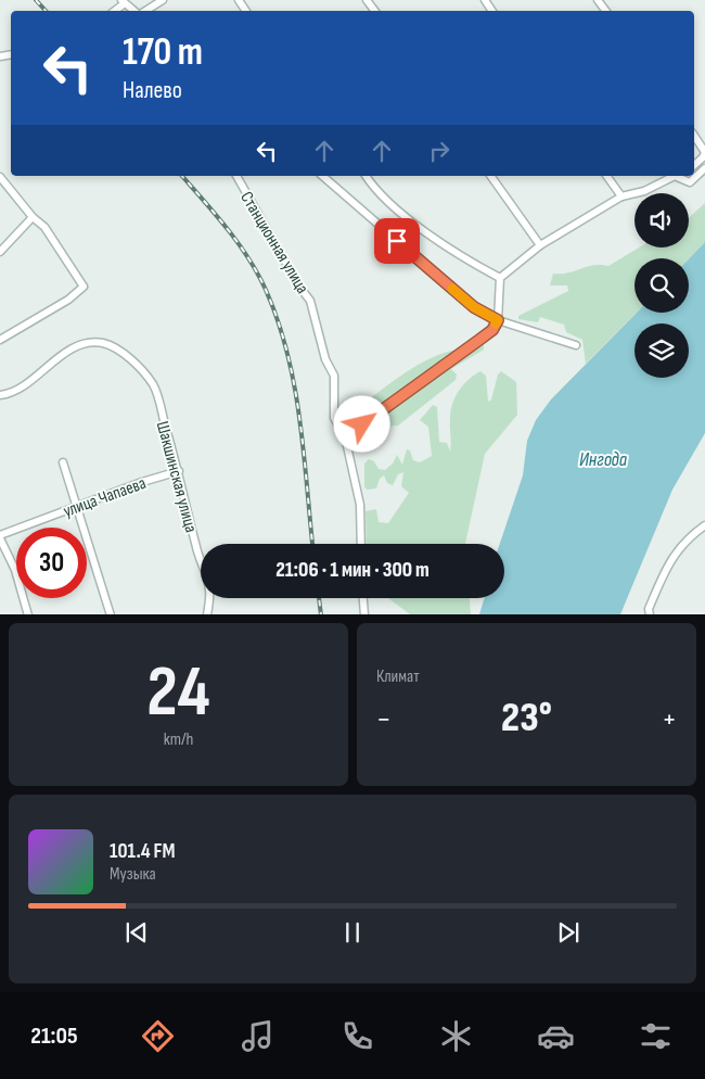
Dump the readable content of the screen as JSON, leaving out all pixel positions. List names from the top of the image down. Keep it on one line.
{"streets":{"street":["Станционная улица","Шакшинская улица","улица Чапаева"]},"crossings":[["Шакшинская улица","улица Чапаева"]],"water":["Ингода"],"page":{"turn":["170 m","Налево"],"limit":"30","trip":"21:06 · 1 мин · 300 m","tile":[["24","km/h"],"Климат"],"heat":["−","23°","+"],"song":["101.4 FM","Музыка"],"tabs":"21:05"}}
